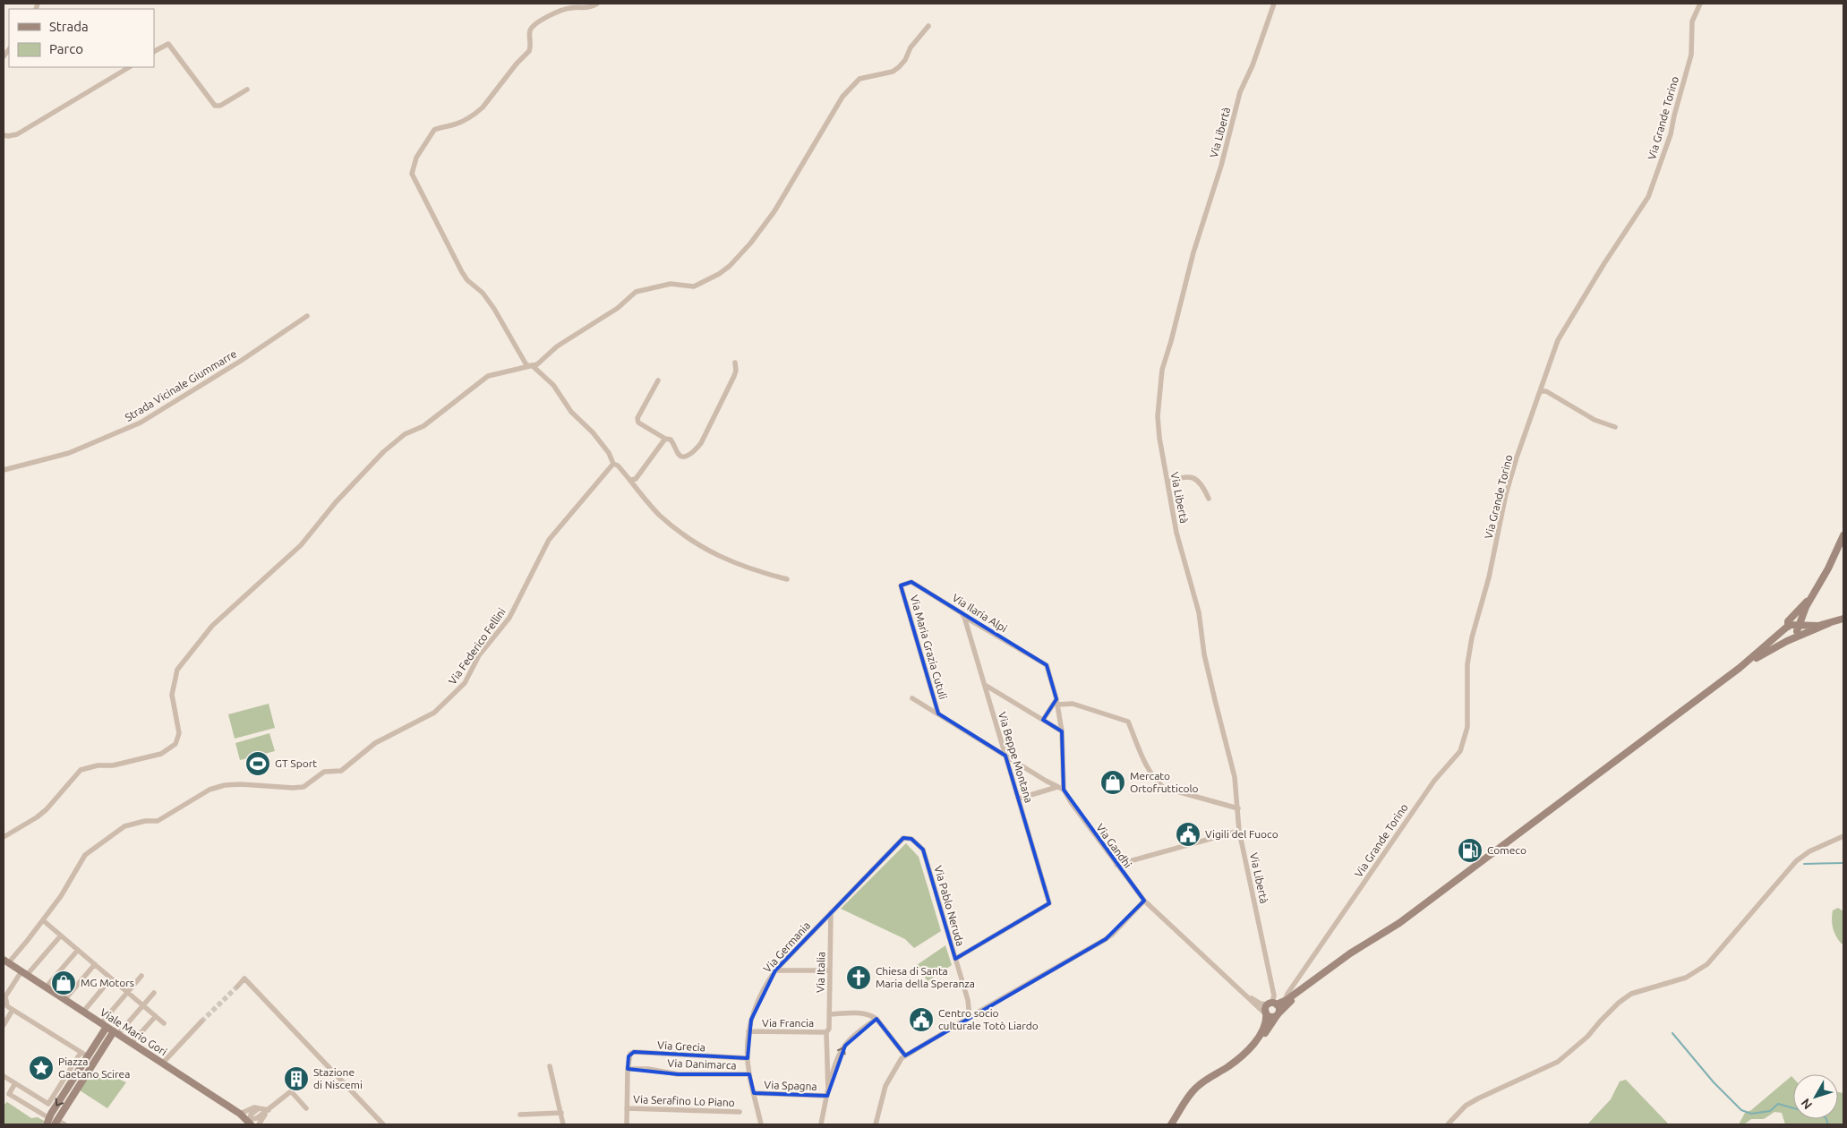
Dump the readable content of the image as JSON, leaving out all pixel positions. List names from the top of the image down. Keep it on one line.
{"streets":{"main road":["Viale Mario Gori"],"street":["Via Grande Torino","Via Libertà","Strada Vicinale Giummarre","Via Ilaria Alpi","Via Federico Fellini","Via Maria Grazia Cutuli","Via Beppe Montana","Via Gandhi","Via Pablo Neruda","Via Germania","Via Italia","Via Francia","Via Grecia","Via Danimarca","Via Spagna","Via Serafino Lo Piano"]},"crossings":[["Via Ilaria Alpi","Via Maria Grazia Cutuli"],["Via Ilaria Alpi","Via Beppe Montana"],["Via Federico Fellini","Viale Mario Gori"],["Via Beppe Montana","Via Pablo Neruda"],["Via Pablo Neruda","Via Germania"],["Via Germania","Via Italia"],["Via Germania","Via Francia"],["Via Germania","Via Grecia"],["Via Germania","Via Danimarca"],["Via Germania","Via Spagna"],["Via Italia","Via Francia"],["Via Italia","Via Spagna"],["Via Grecia","Via Danimarca"]],"places":{"sports":["GT Sport"],"shop":["Mercato Ortofrutticolo","MG Motors"],"public building":["Vigili del Fuoco","Centro socio culturale Totò Liardo"],"fuel station":["Comeco"],"church":["Chiesa di Santa Maria della Speranza"],"place":["Piazza Gaetano Scirea"],"building":["Stazione di Niscemi"]},"legend":["Strada","Parco"],"north":"bottom left"}
